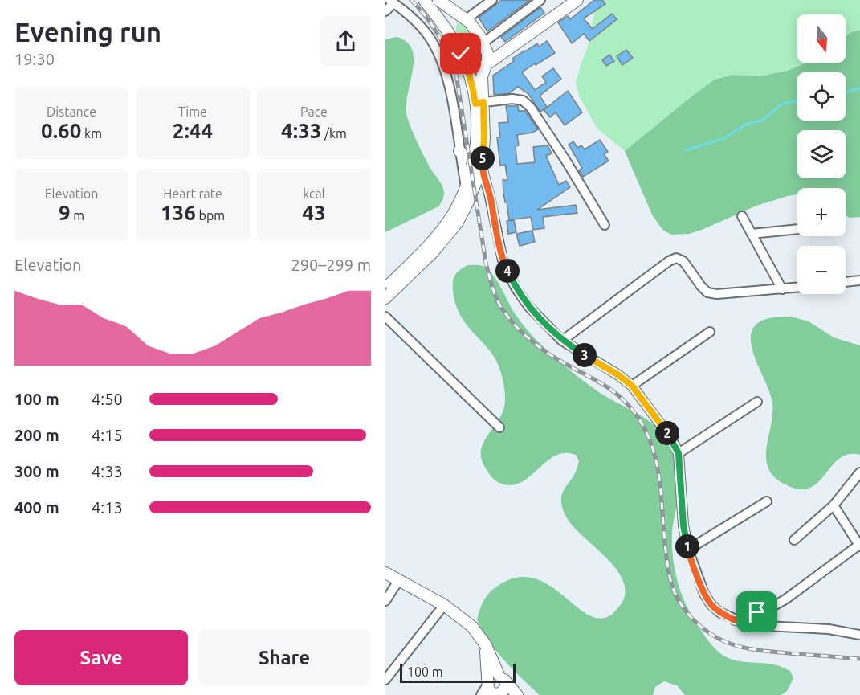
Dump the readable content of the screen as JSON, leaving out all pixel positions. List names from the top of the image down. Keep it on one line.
{"scale_bar":"100 m","north":"bottom","page":{"heading":["Evening run","19:30"],"map_buttons":["+","−"],"stats":[["Distance","0.60 km"],["Time","2:44"],["Pace","4:33 /km"],["Elevation","9 m"],["Heart rate","136 bpm"],["kcal","43"]],"pins":["5","4","3","2","1"],"chart":["Elevation","290–299 m"],"list":[{"name":"100 m","note":"4:50"},{"name":"200 m","note":"4:15"},{"name":"300 m","note":"4:33"},{"name":"400 m","note":"4:13"}],"buttons":["Save","Share"],"scale":"100 m"}}
